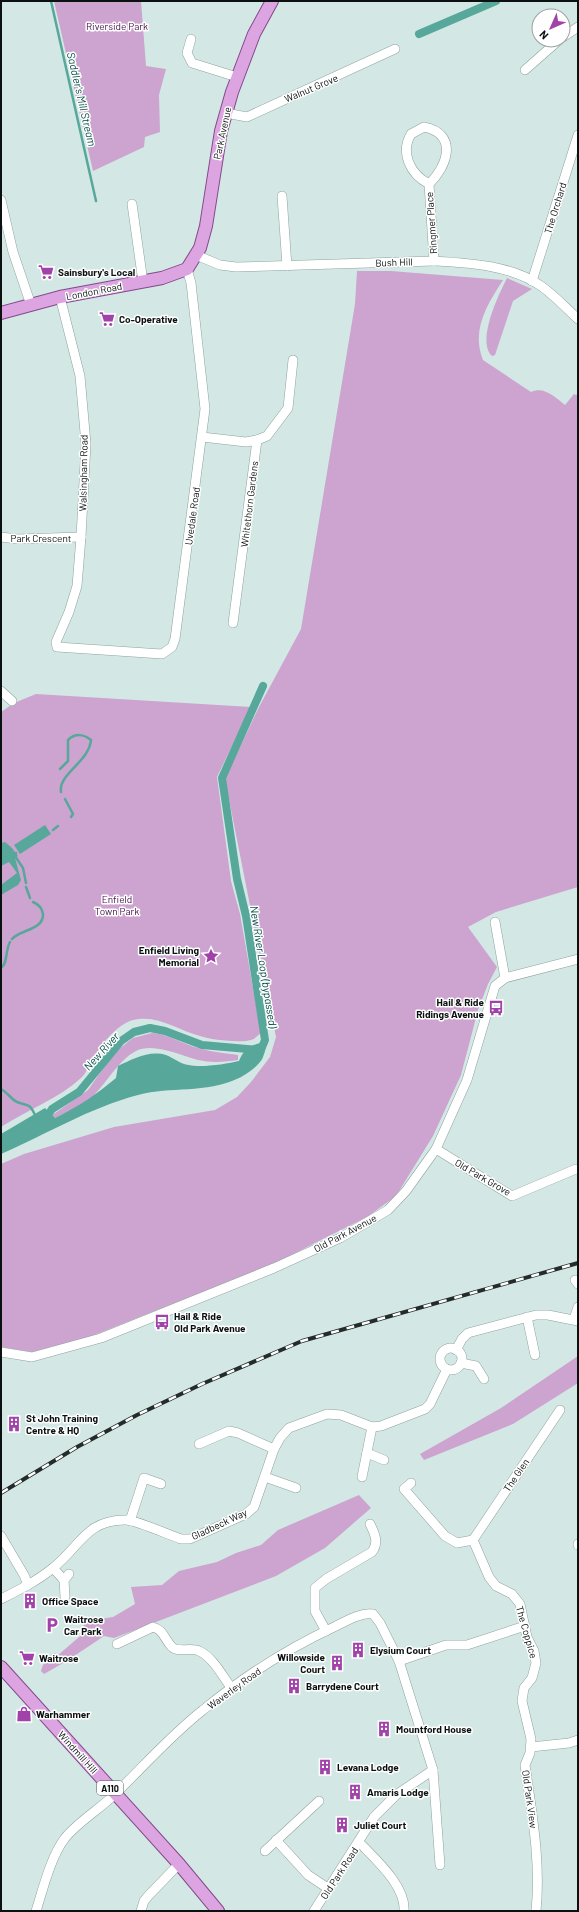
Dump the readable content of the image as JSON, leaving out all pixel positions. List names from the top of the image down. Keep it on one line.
{"streets":{"main road":["Park Avenue","London Road","Windmill Hill","A110"],"street":["Walnut Grove","The Orchard","Ringmer Place","Bush Hill","Walsingham Road","Whitethorn Gardens","Uvedale Road","Park Crescent","Old Park Grove","Old Park Avenue","The Glen","Gladbeck Way","The Coppice","Waverley Road","Old Park View","Old Park Road"]},"crossings":[["Walnut Grove","Park Avenue"],["Park Avenue","Bush Hill"],["Park Avenue","London Road"],["Park Avenue","Uvedale Road"],["The Orchard","Bush Hill"],["Ringmer Place","Bush Hill"],["London Road","Walsingham Road"],["London Road","Uvedale Road"],["Walsingham Road","Uvedale Road"],["Walsingham Road","Park Crescent"],["Old Park Grove","Old Park Avenue"],["The Glen","The Coppice"],["The Coppice","Old Park View"],["Waverley Road","Windmill Hill"]],"water":["Saddler's Mill Stream","New River Loop (bypassed)","New River"],"parks":["Riverside Park","Enfield Town Park"],"places":{"supermarket":["Sainsbury's Local","Co-Operative","Waitrose"],"place":["Enfield Living Memorial"],"bus stop":["Hail & Ride Ridings Avenue","Hail & Ride Old Park Avenue"],"building":["St John Training Centre & HQ","Office Space","Elysium Court","Willowside Court","Barrydene Court","Mountford House","Levana Lodge","Amaris Lodge","Juliet Court"],"parking":["Waitrose Car Park"],"shop":["Warhammer"]},"north":"bottom left"}
